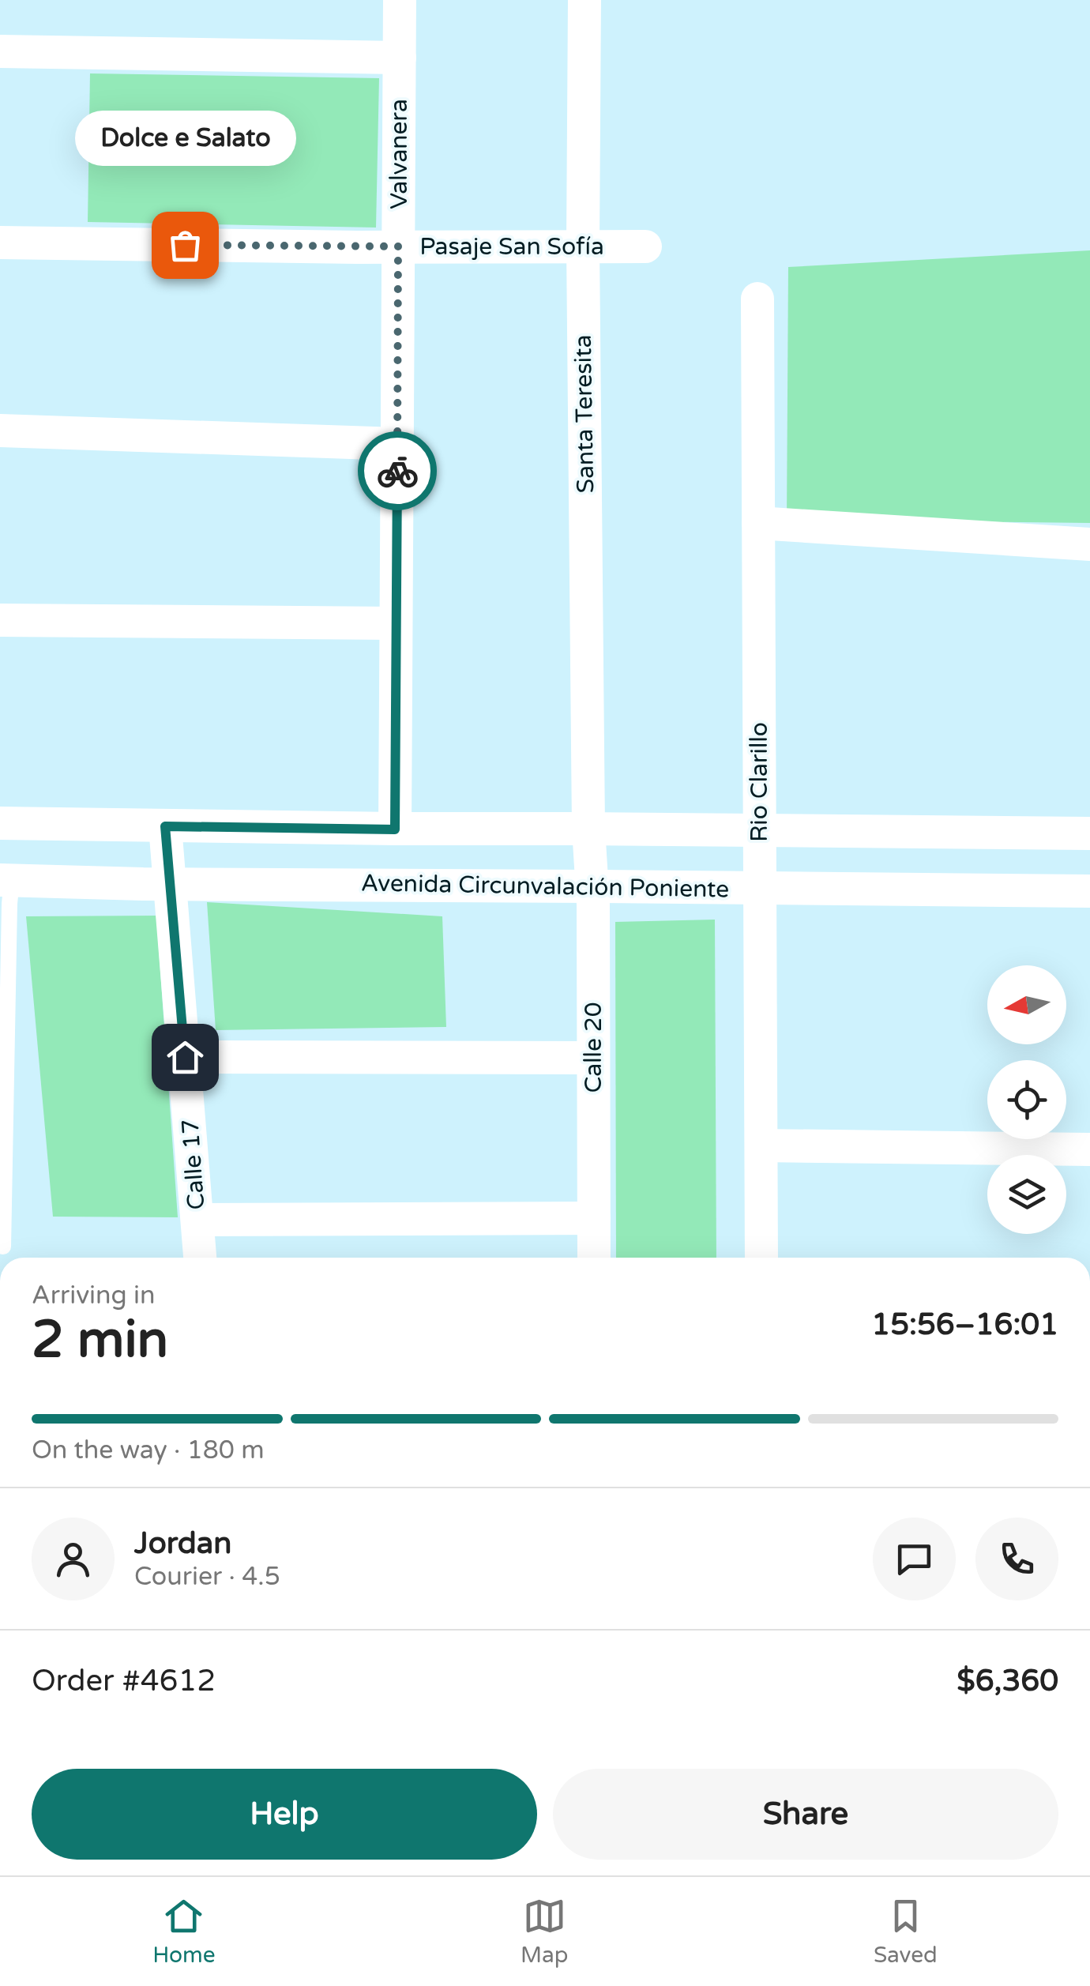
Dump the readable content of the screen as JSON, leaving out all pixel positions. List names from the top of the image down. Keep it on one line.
{"streets":{"street":["Valvanera","Pasaje San Sofía","Santa Teresita","Rio Clarillo","Avenida Circunvalación Poniente","Calle 20","Calle 17"]},"crossings":[["Valvanera","Pasaje San Sofía"],["Pasaje San Sofía","Santa Teresita"],["Santa Teresita","Calle 20"],["Rio Clarillo","Avenida Circunvalación Poniente"],["Avenida Circunvalación Poniente","Calle 20"],["Avenida Circunvalación Poniente","Calle 17"]],"places":["Dolce e Salato"],"north":"left","page":{"bubble":"Dolce e Salato","heading":["2 min","Arriving in","15:56–16:01"],"panel":["Jordan","Courier · 4.5","Order #4612","$6,360"],"bar":"On the way · 180 m","buttons":["Help","Share"],"tabs":["Home","Map","Saved"]}}
